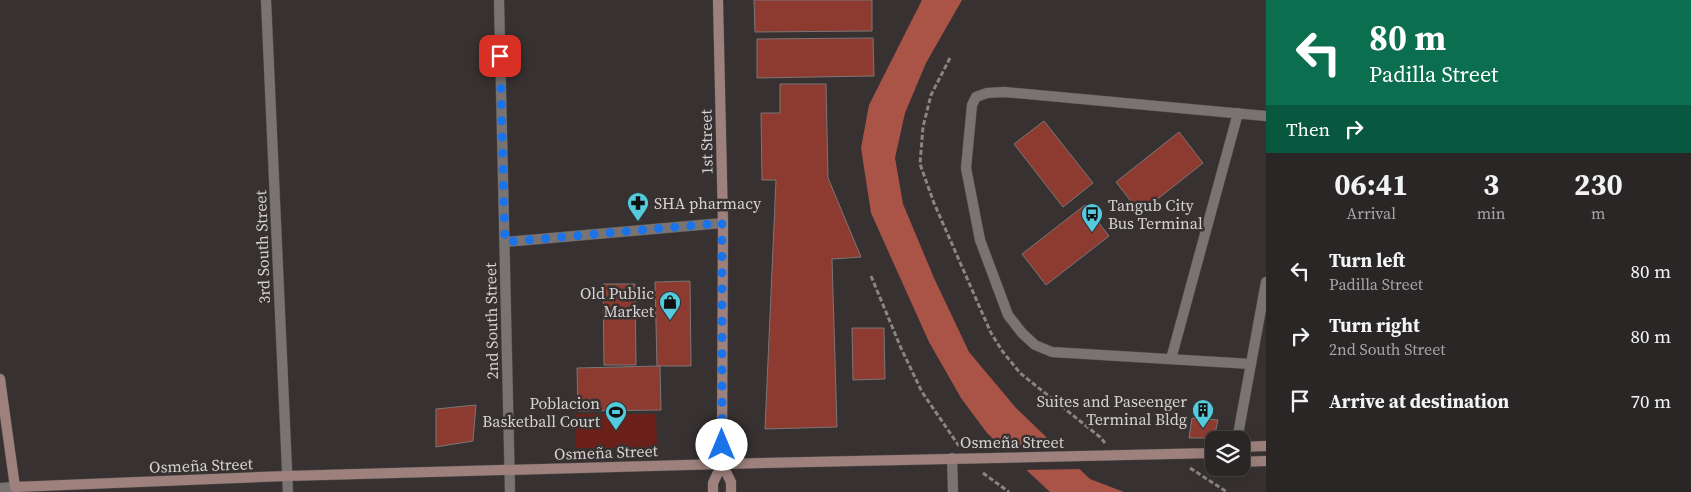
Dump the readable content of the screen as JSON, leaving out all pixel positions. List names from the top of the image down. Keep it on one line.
{"streets":{"main road":["1st Street","Osmeña Street"],"street":["3rd South Street","2nd South Street"]},"crossings":[["1st Street","Osmeña Street"],["3rd South Street","Osmeña Street"],["2nd South Street","Osmeña Street"]],"places":{"pharmacy":["SHA pharmacy"],"bus stop":["Tangub City Bus Terminal"],"shop":["Old Public Market"],"building":["Suites and Paseenger Terminal Bldg"],"sports":["Poblacion Basketball Court"]},"page":{"turn":["80 m","Padilla Street"],"then":"Then","eta":["06:41","Arrival","3","min","230","m"],"list":[{"name":"Turn left","note":"Padilla Street","value":"80 m"},{"name":"Turn right","note":"2nd South Street","value":"80 m"},{"name":"Arrive at destination","value":"70 m"}]}}
